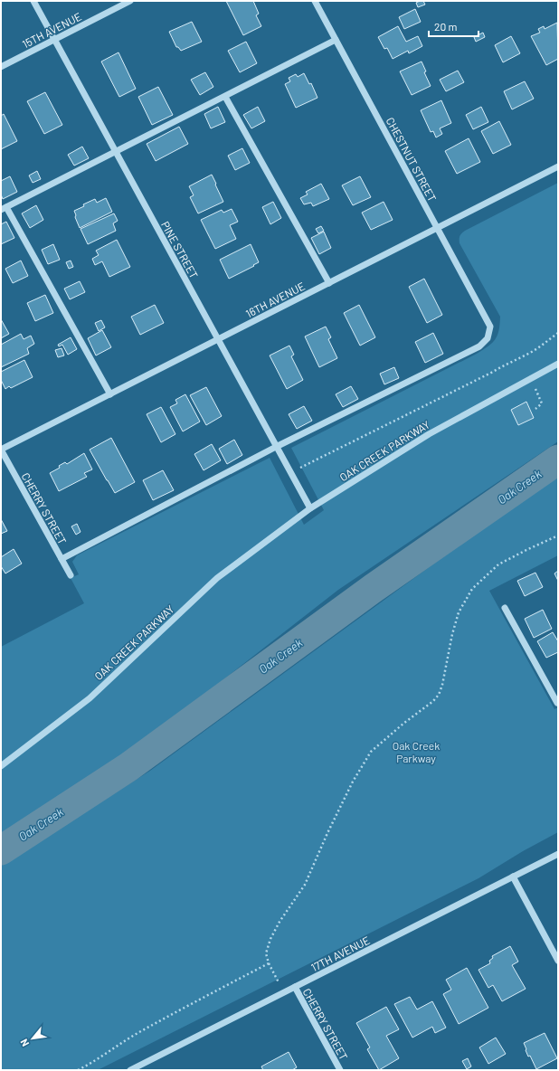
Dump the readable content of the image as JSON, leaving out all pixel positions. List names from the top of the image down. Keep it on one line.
{"streets":{"street":["15TH AVENUE","CHESTNUT STREET","PINE STREET","16TH AVENUE","OAK CREEK PARKWAY","CHERRY STREET","17TH AVENUE"]},"crossings":[["15TH AVENUE","PINE STREET"],["CHESTNUT STREET","PINE STREET"],["CHESTNUT STREET","16TH AVENUE"],["PINE STREET","16TH AVENUE"],["PINE STREET","OAK CREEK PARKWAY"],["16TH AVENUE","CHERRY STREET"],["CHERRY STREET","17TH AVENUE"]],"water":["Oak Creek"],"parks":["Oak Creek Parkway"],"scale_bar":"20 m","north":"bottom left"}
